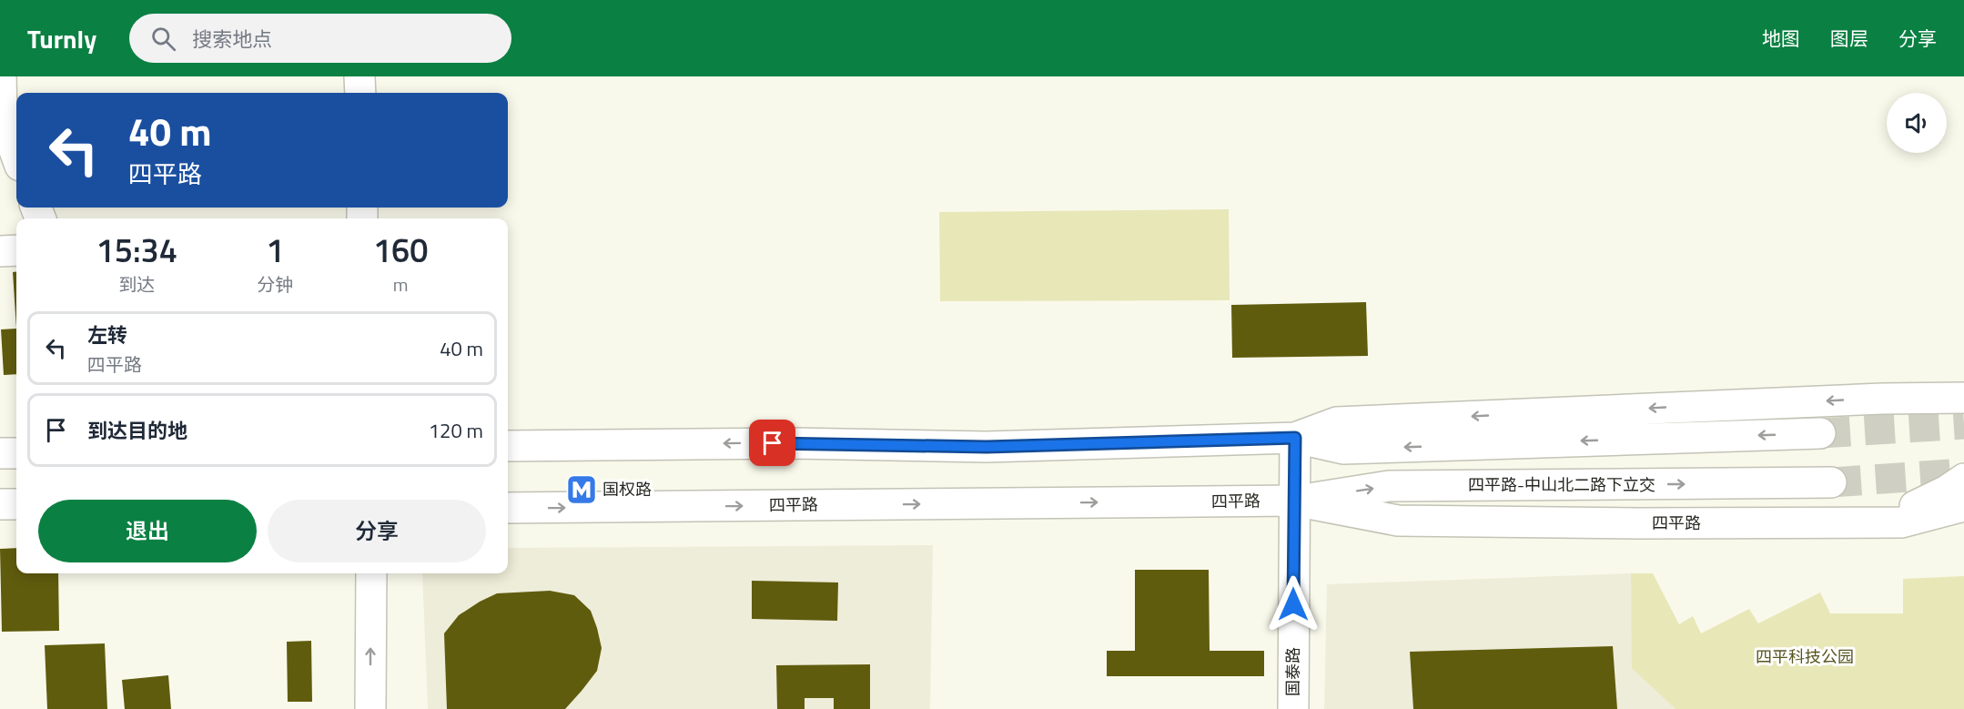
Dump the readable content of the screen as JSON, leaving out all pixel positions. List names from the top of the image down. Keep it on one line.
{"streets":{"main road":["四平路-中山北二路下立交","四平路","国泰路"]},"crossings":[["四平路-中山北二路下立交","四平路"],["四平路-中山北二路下立交","国泰路"],["四平路","国泰路"]],"parks":["四平科技公园"],"places":{"metro station":["国权路"]},"page":{"header":"Turnly","search":"搜索地点","nav":["地图","图层","分享"],"turn":["40 m","四平路"],"eta":["15:34","到达","1","分钟","160","m"],"list":[{"name":"左转","note":"四平路","value":"40 m"},{"name":"到达目的地","value":"120 m"}],"buttons":["退出","分享"]}}
